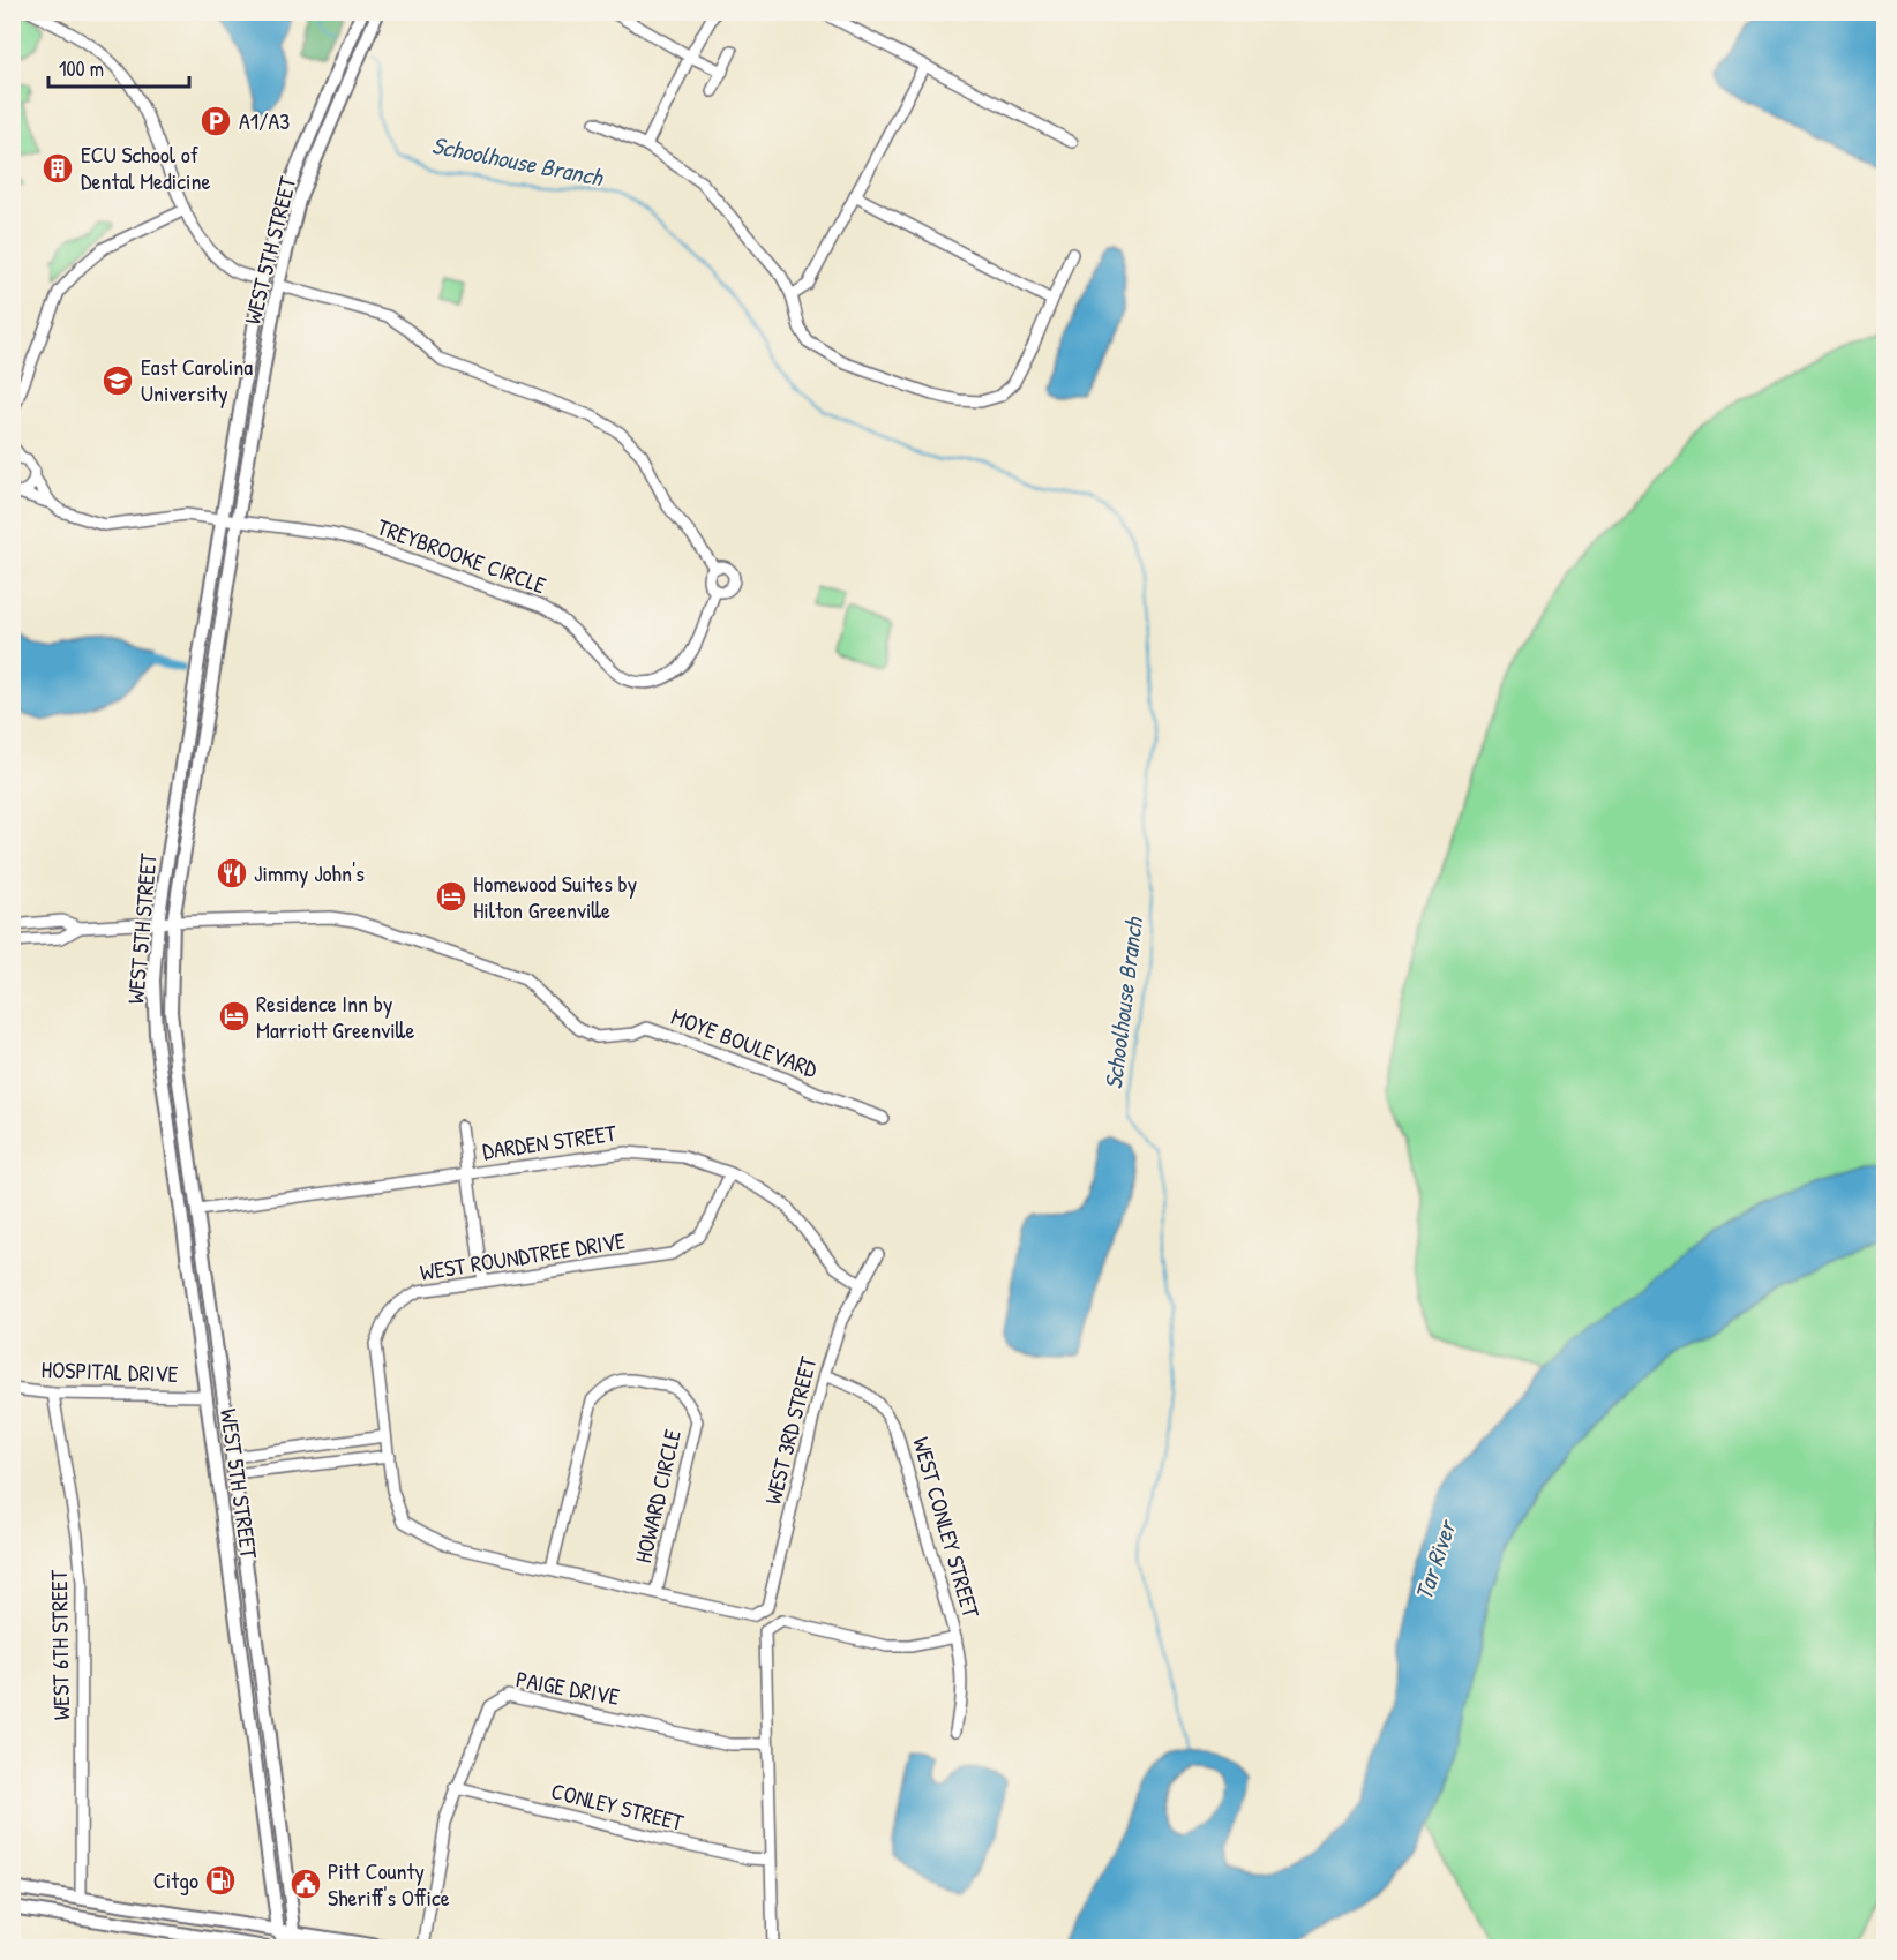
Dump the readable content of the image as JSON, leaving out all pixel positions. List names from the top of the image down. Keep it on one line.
{"streets":{"main road":["WEST 5TH STREET"],"street":["TREYBROOKE CIRCLE","MOYE BOULEVARD","DARDEN STREET","WEST ROUNDTREE DRIVE","HOSPITAL DRIVE","WEST 3RD STREET","HOWARD CIRCLE","WEST CONLEY STREET","WEST 6TH STREET","PAIGE DRIVE","CONLEY STREET"]},"crossings":[["WEST 5TH STREET","TREYBROOKE CIRCLE"],["WEST 5TH STREET","MOYE BOULEVARD"],["WEST 5TH STREET","DARDEN STREET"],["WEST 5TH STREET","HOSPITAL DRIVE"],["DARDEN STREET","WEST ROUNDTREE DRIVE"],["DARDEN STREET","WEST 3RD STREET"],["WEST ROUNDTREE DRIVE","WEST 3RD STREET"],["WEST ROUNDTREE DRIVE","HOWARD CIRCLE"],["HOSPITAL DRIVE","WEST 6TH STREET"],["WEST 3RD STREET","WEST CONLEY STREET"],["PAIGE DRIVE","CONLEY STREET"]],"water":["Schoolhouse Branch","Tar River"],"places":{"parking":["A1/A3"],"building":["ECU School of Dental Medicine"],"school or university":["East Carolina University"],"restaurant":["Jimmy John's"],"hotel":["Homewood Suites by Hilton Greenville","Residence Inn by Marriott Greenville"],"fuel station":["Citgo"],"public building":["Pitt County Sheriff's Office"]},"scale_bar":"100 m"}
